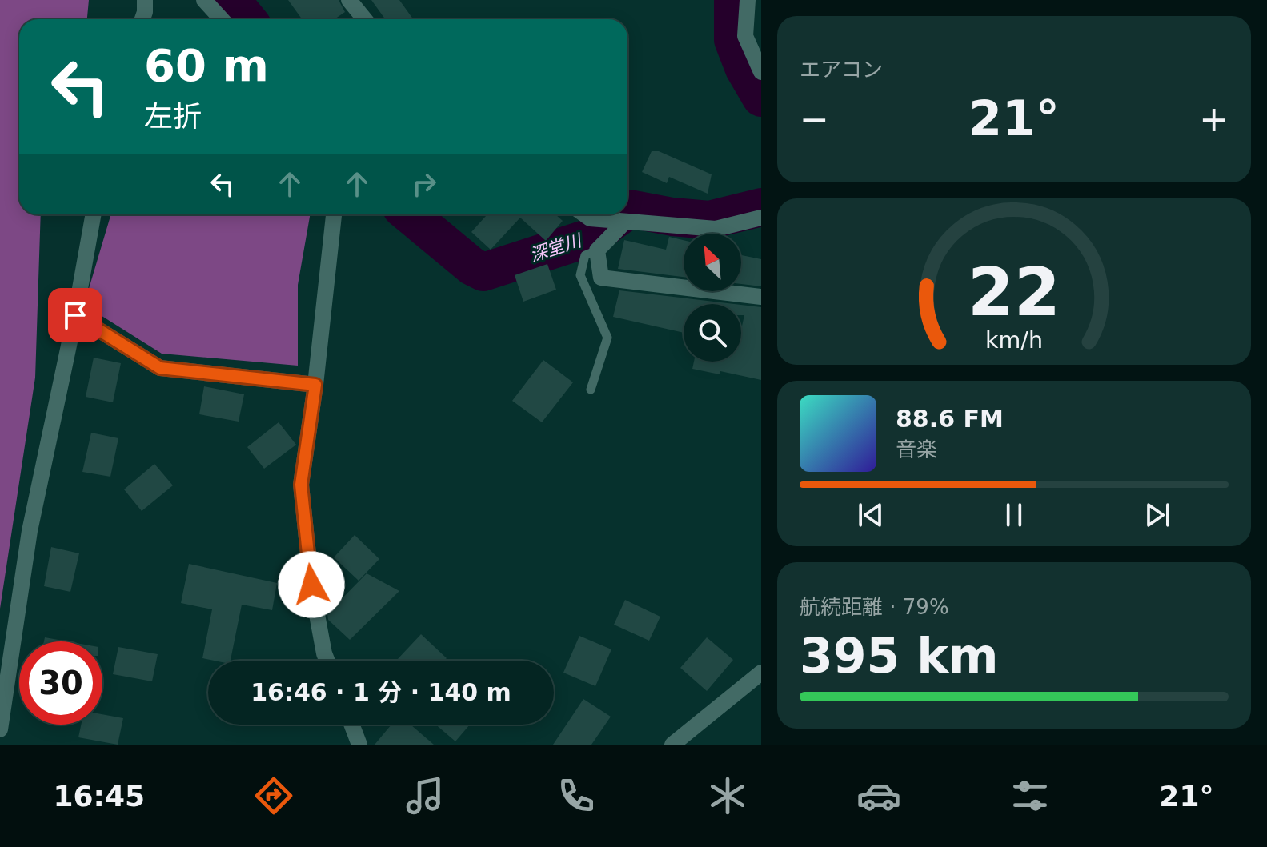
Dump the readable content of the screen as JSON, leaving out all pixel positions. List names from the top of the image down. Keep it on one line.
{"water":["深堂川"],"north":"top left","page":{"tile":["エアコン",["航続距離 · 79%","395 km"]],"turn":["60 m","左折"],"heat":["−","21°","+"],"song":["88.6 FM","音楽"],"limit":"30","trip":"16:46 · 1 分 · 140 m","tabs":["16:45","21°"],"gauge":["22","km/h"]}}
